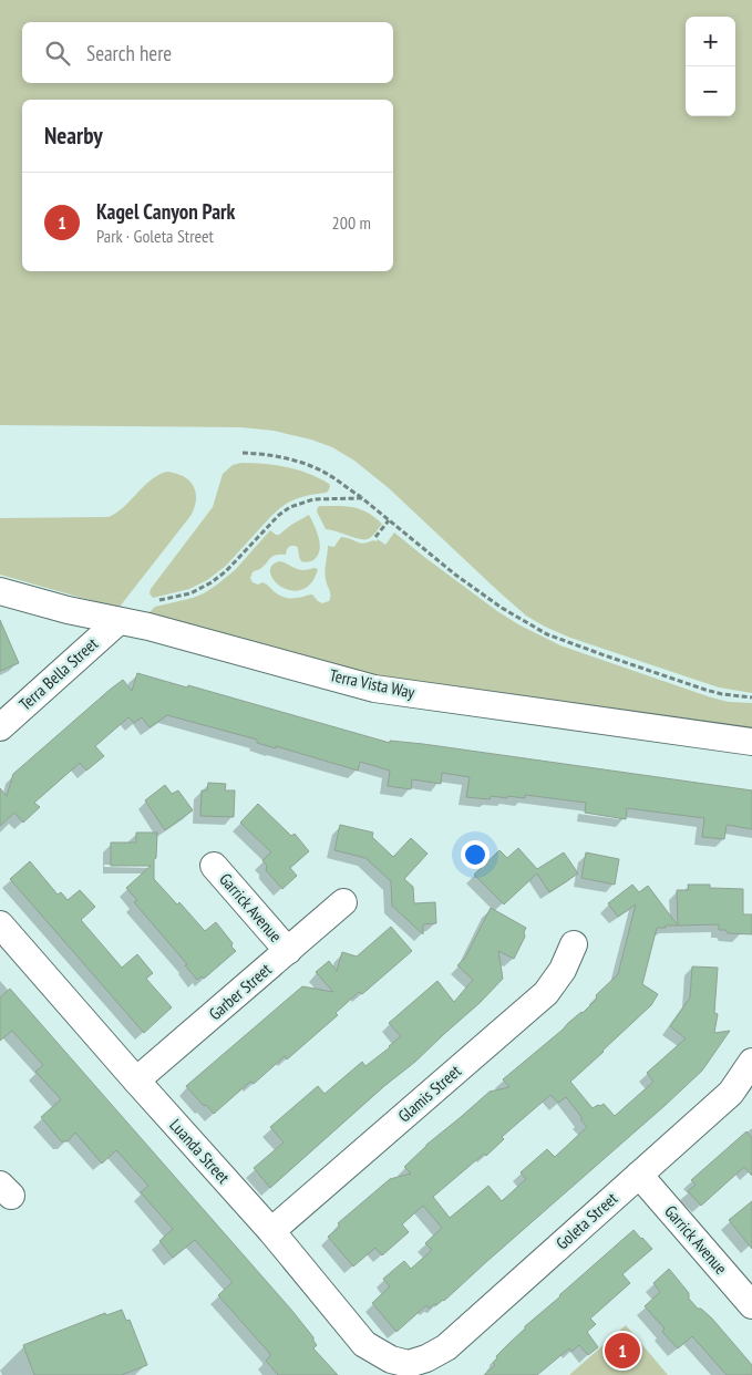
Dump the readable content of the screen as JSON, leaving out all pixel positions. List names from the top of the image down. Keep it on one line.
{"streets":{"street":["Terra Bella Street","Terra Vista Way","Garrick Avenue","Garber Street","Glamis Street","Luanda Street","Goleta Street"]},"crossings":[["Terra Bella Street","Terra Vista Way"],["Garrick Avenue","Garber Street"],["Garrick Avenue","Goleta Street"],["Garber Street","Luanda Street"],["Glamis Street","Luanda Street"],["Luanda Street","Goleta Street"]],"page":{"map_buttons":["+","−"],"search":"Search here","heading":"Nearby","list":[{"mark":"1","name":"Kagel Canyon Park","note":"Park · Goleta Street","value":"200 m"}],"pins":"1"}}
